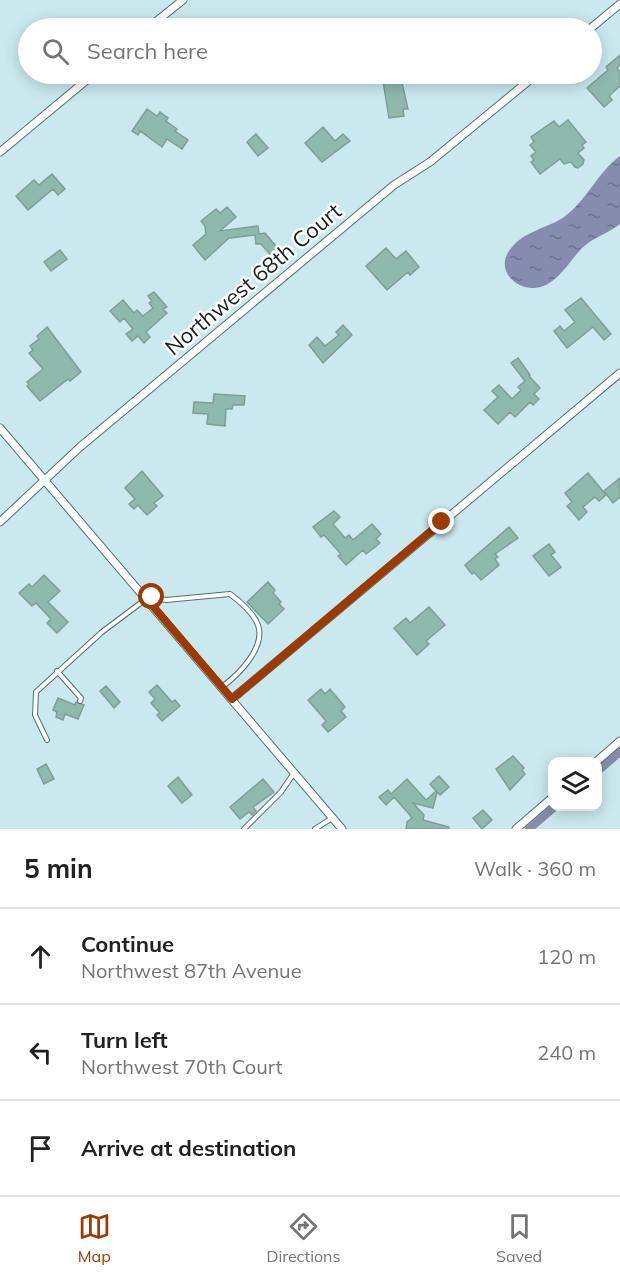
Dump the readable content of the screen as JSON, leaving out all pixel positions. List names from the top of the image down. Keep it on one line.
{"streets":{"street":["Northwest 68th Court"]},"page":{"search":"Search here","heading":["5 min","Walk · 360 m"],"list":[["Continue","Northwest 87th Avenue","120 m"],["Turn left","Northwest 70th Court","240 m"],"Arrive at destination"],"nav":["Map","Directions","Saved"]}}
